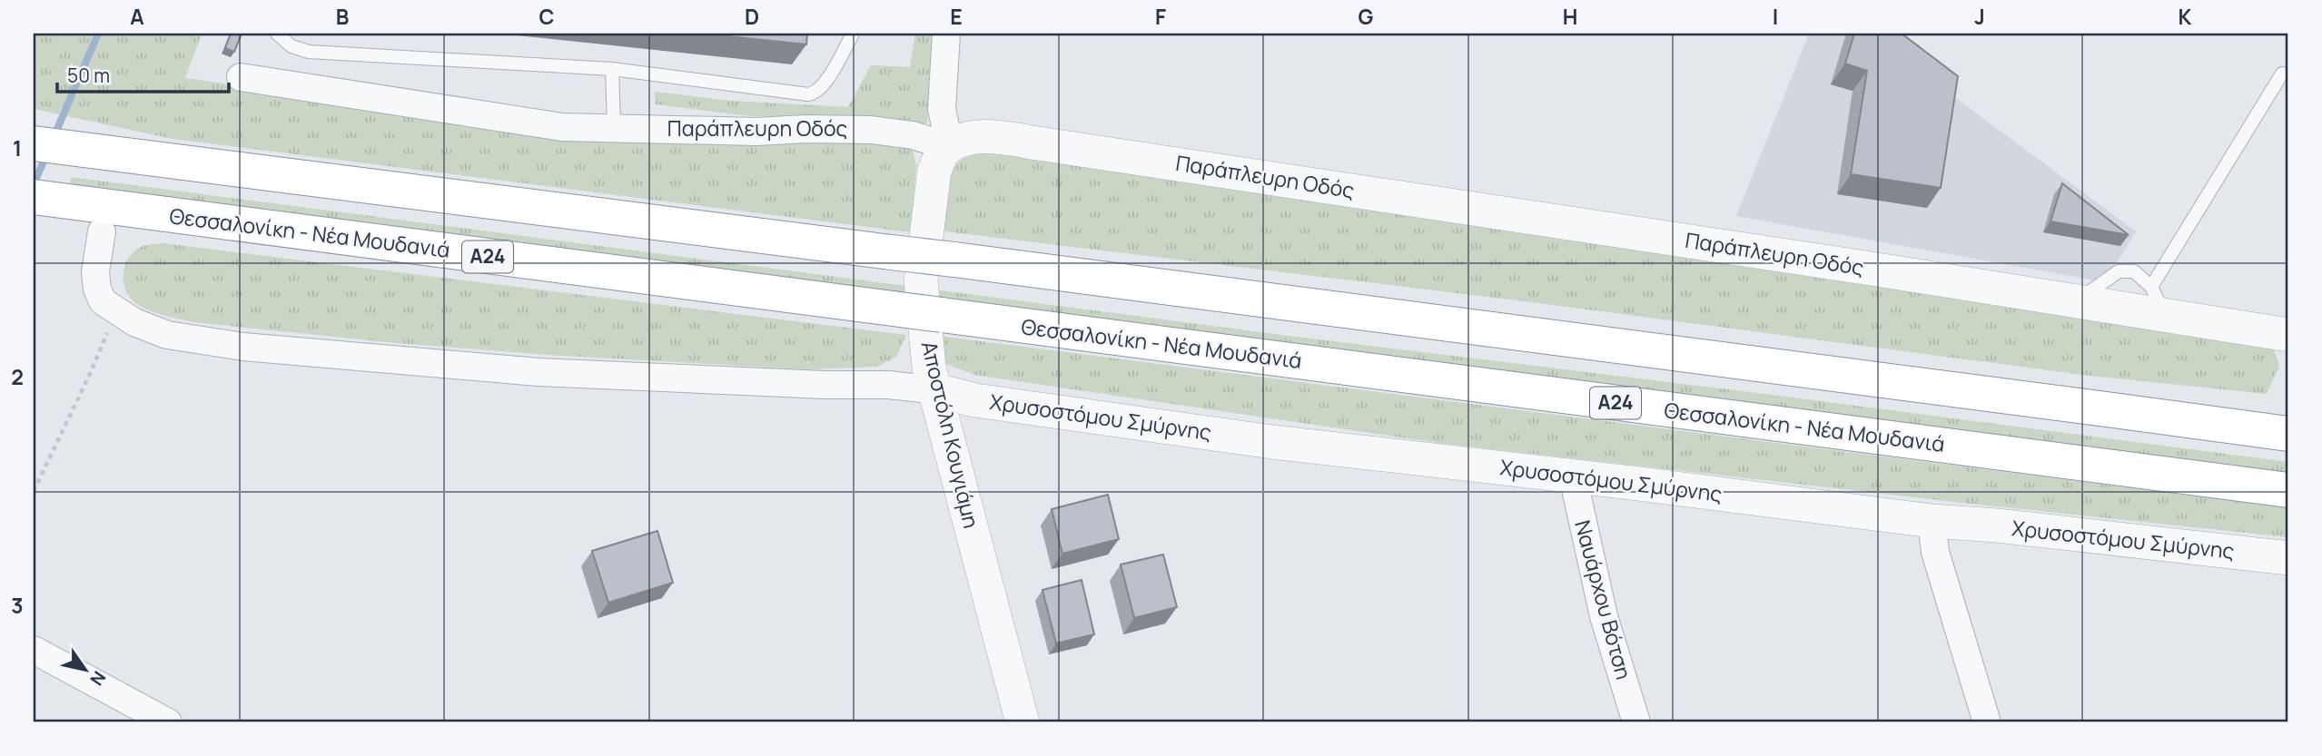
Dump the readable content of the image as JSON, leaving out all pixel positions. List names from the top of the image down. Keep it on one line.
{"streets":{"highway":["Θεσσαλονίκη - Νέα Μουδανιά","Α24"],"street":["Παράπλευρη Οδός","Χρυσοστόμου Σμύρνης","Αποστόλη Κουγιάμη","Ναυάρχου Βότση"]},"crossings":[["Παράπλευρη Οδός","Αποστόλη Κουγιάμη"],["Χρυσοστόμου Σμύρνης","Αποστόλη Κουγιάμη"],["Χρυσοστόμου Σμύρνης","Ναυάρχου Βότση"]],"scale_bar":"50 m","north":"bottom right","grid":{"columns":["A","B","C","D","E","F","G","H","I","J","K"],"rows":["1","2","3"]}}
